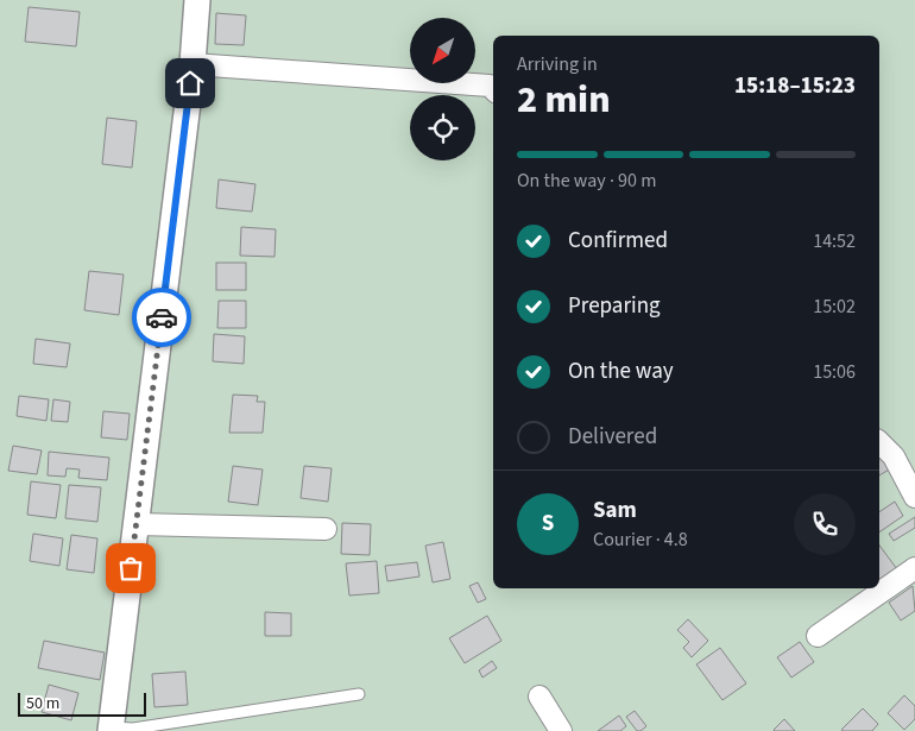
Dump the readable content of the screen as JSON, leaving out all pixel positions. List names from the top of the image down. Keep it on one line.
{"scale_bar":"50 m","north":"bottom left","page":{"heading":["2 min","Arriving in","15:18–15:23"],"panel":["Sam","Courier · 4.8"],"bar":"On the way · 90 m","list":[["Confirmed","14:52"],["Preparing","15:02"],["On the way","15:06"],"Delivered"],"round":"S","scale":"50 m"}}
